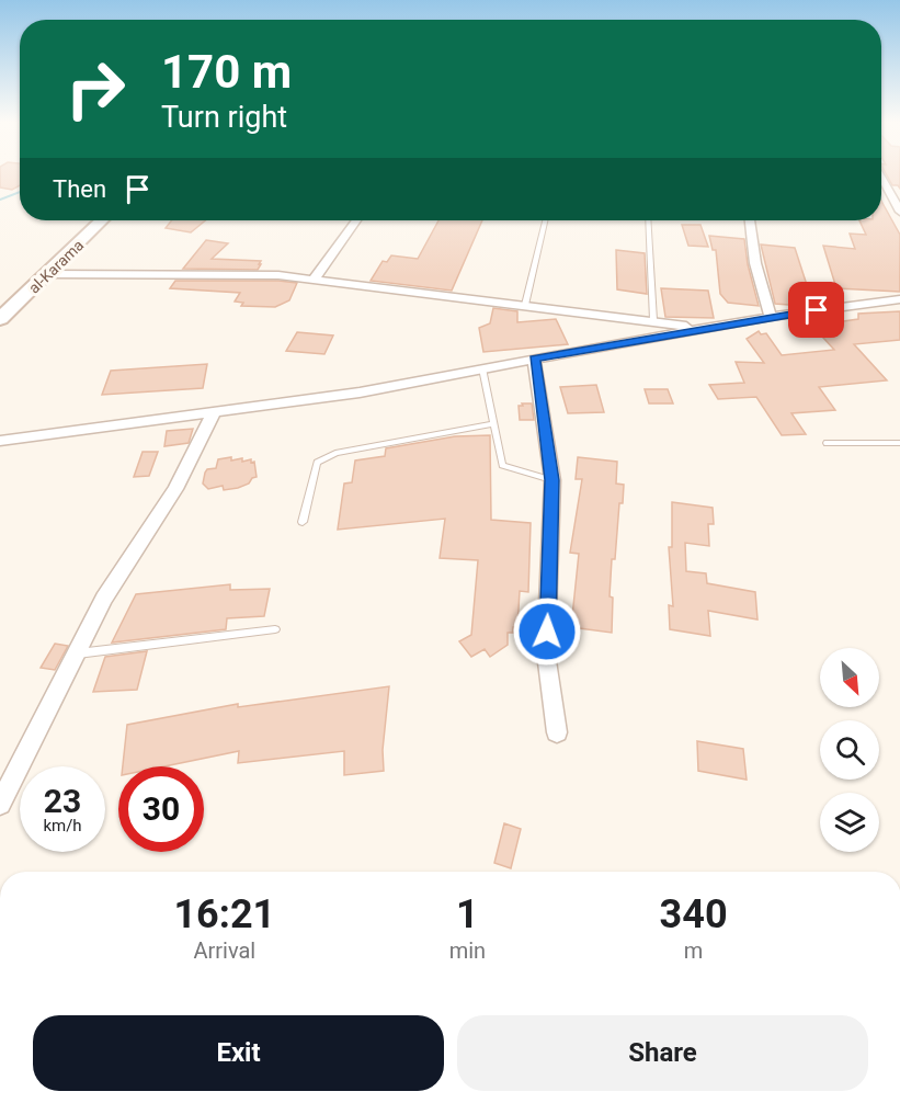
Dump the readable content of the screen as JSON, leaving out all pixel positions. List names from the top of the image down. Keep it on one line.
{"streets":{"main road":["al-Karama"]},"north":"bottom right","page":{"turn":["170 m","Turn right"],"then":"Then","speed":"23 km/h","limit":"30","eta":["16:21","Arrival","1","min","340","m"],"buttons":["Exit","Share"]}}
